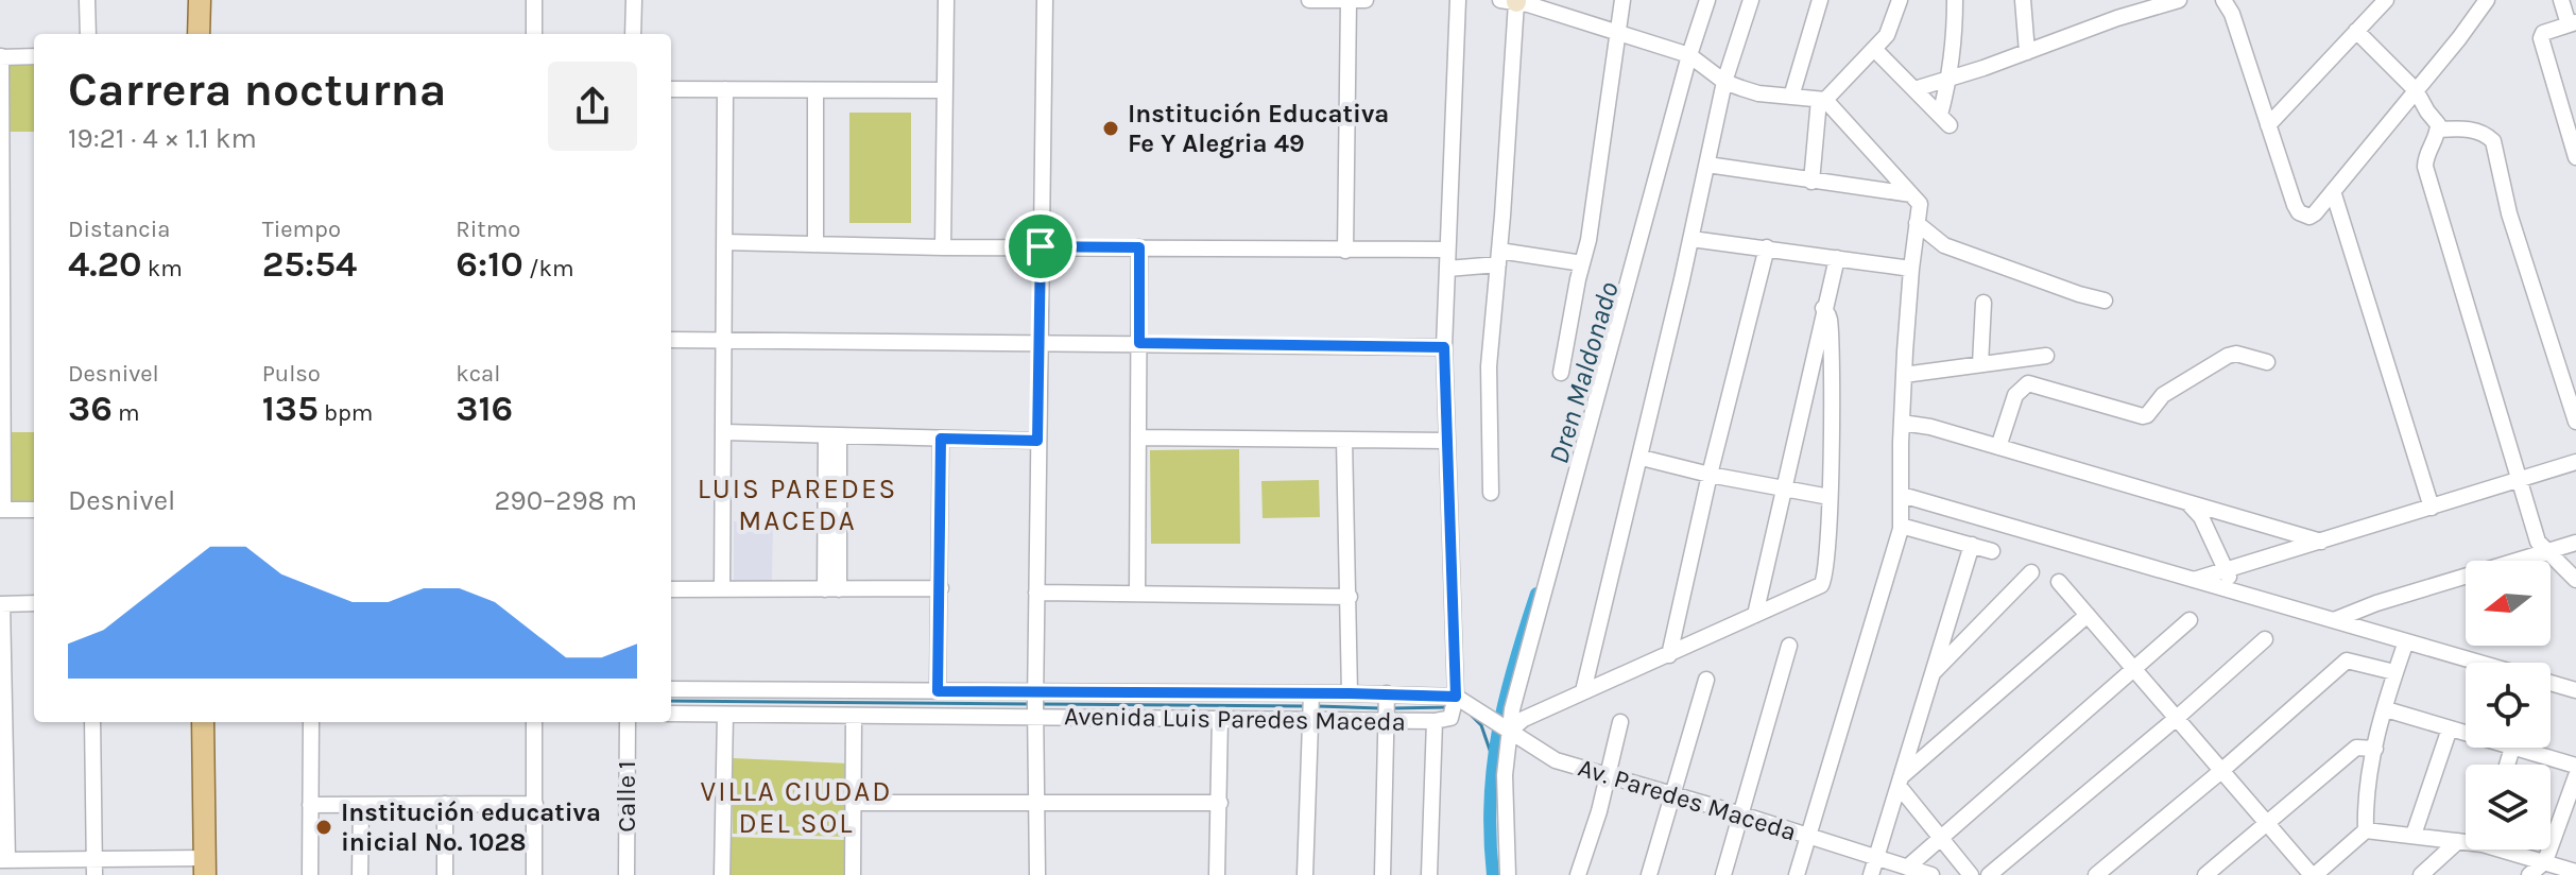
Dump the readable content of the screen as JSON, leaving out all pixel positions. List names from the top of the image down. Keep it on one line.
{"streets":{"street":["Avenida Luis Paredes Maceda","Calle 1","Av. Paredes Maceda"]},"crossings":[["Avenida Luis Paredes Maceda","Av. Paredes Maceda"]],"districts":["LUIS PAREDES MACEDA","VILLA CIUDAD DEL SOL"],"water":["Dren Maldonado"],"places":["Institución Educativa Fe Y Alegria 49","Institución educativa inicial No. 1028"],"north":"left","page":{"heading":["Carrera nocturna","19:21 · 4 × 1.1 km"],"stats":[["Distancia","4.20 km"],["Tiempo","25:54"],["Ritmo","6:10 /km"],["Desnivel","36 m"],["Pulso","135 bpm"],["kcal","316"]],"chart":["Desnivel","290–298 m"]}}
